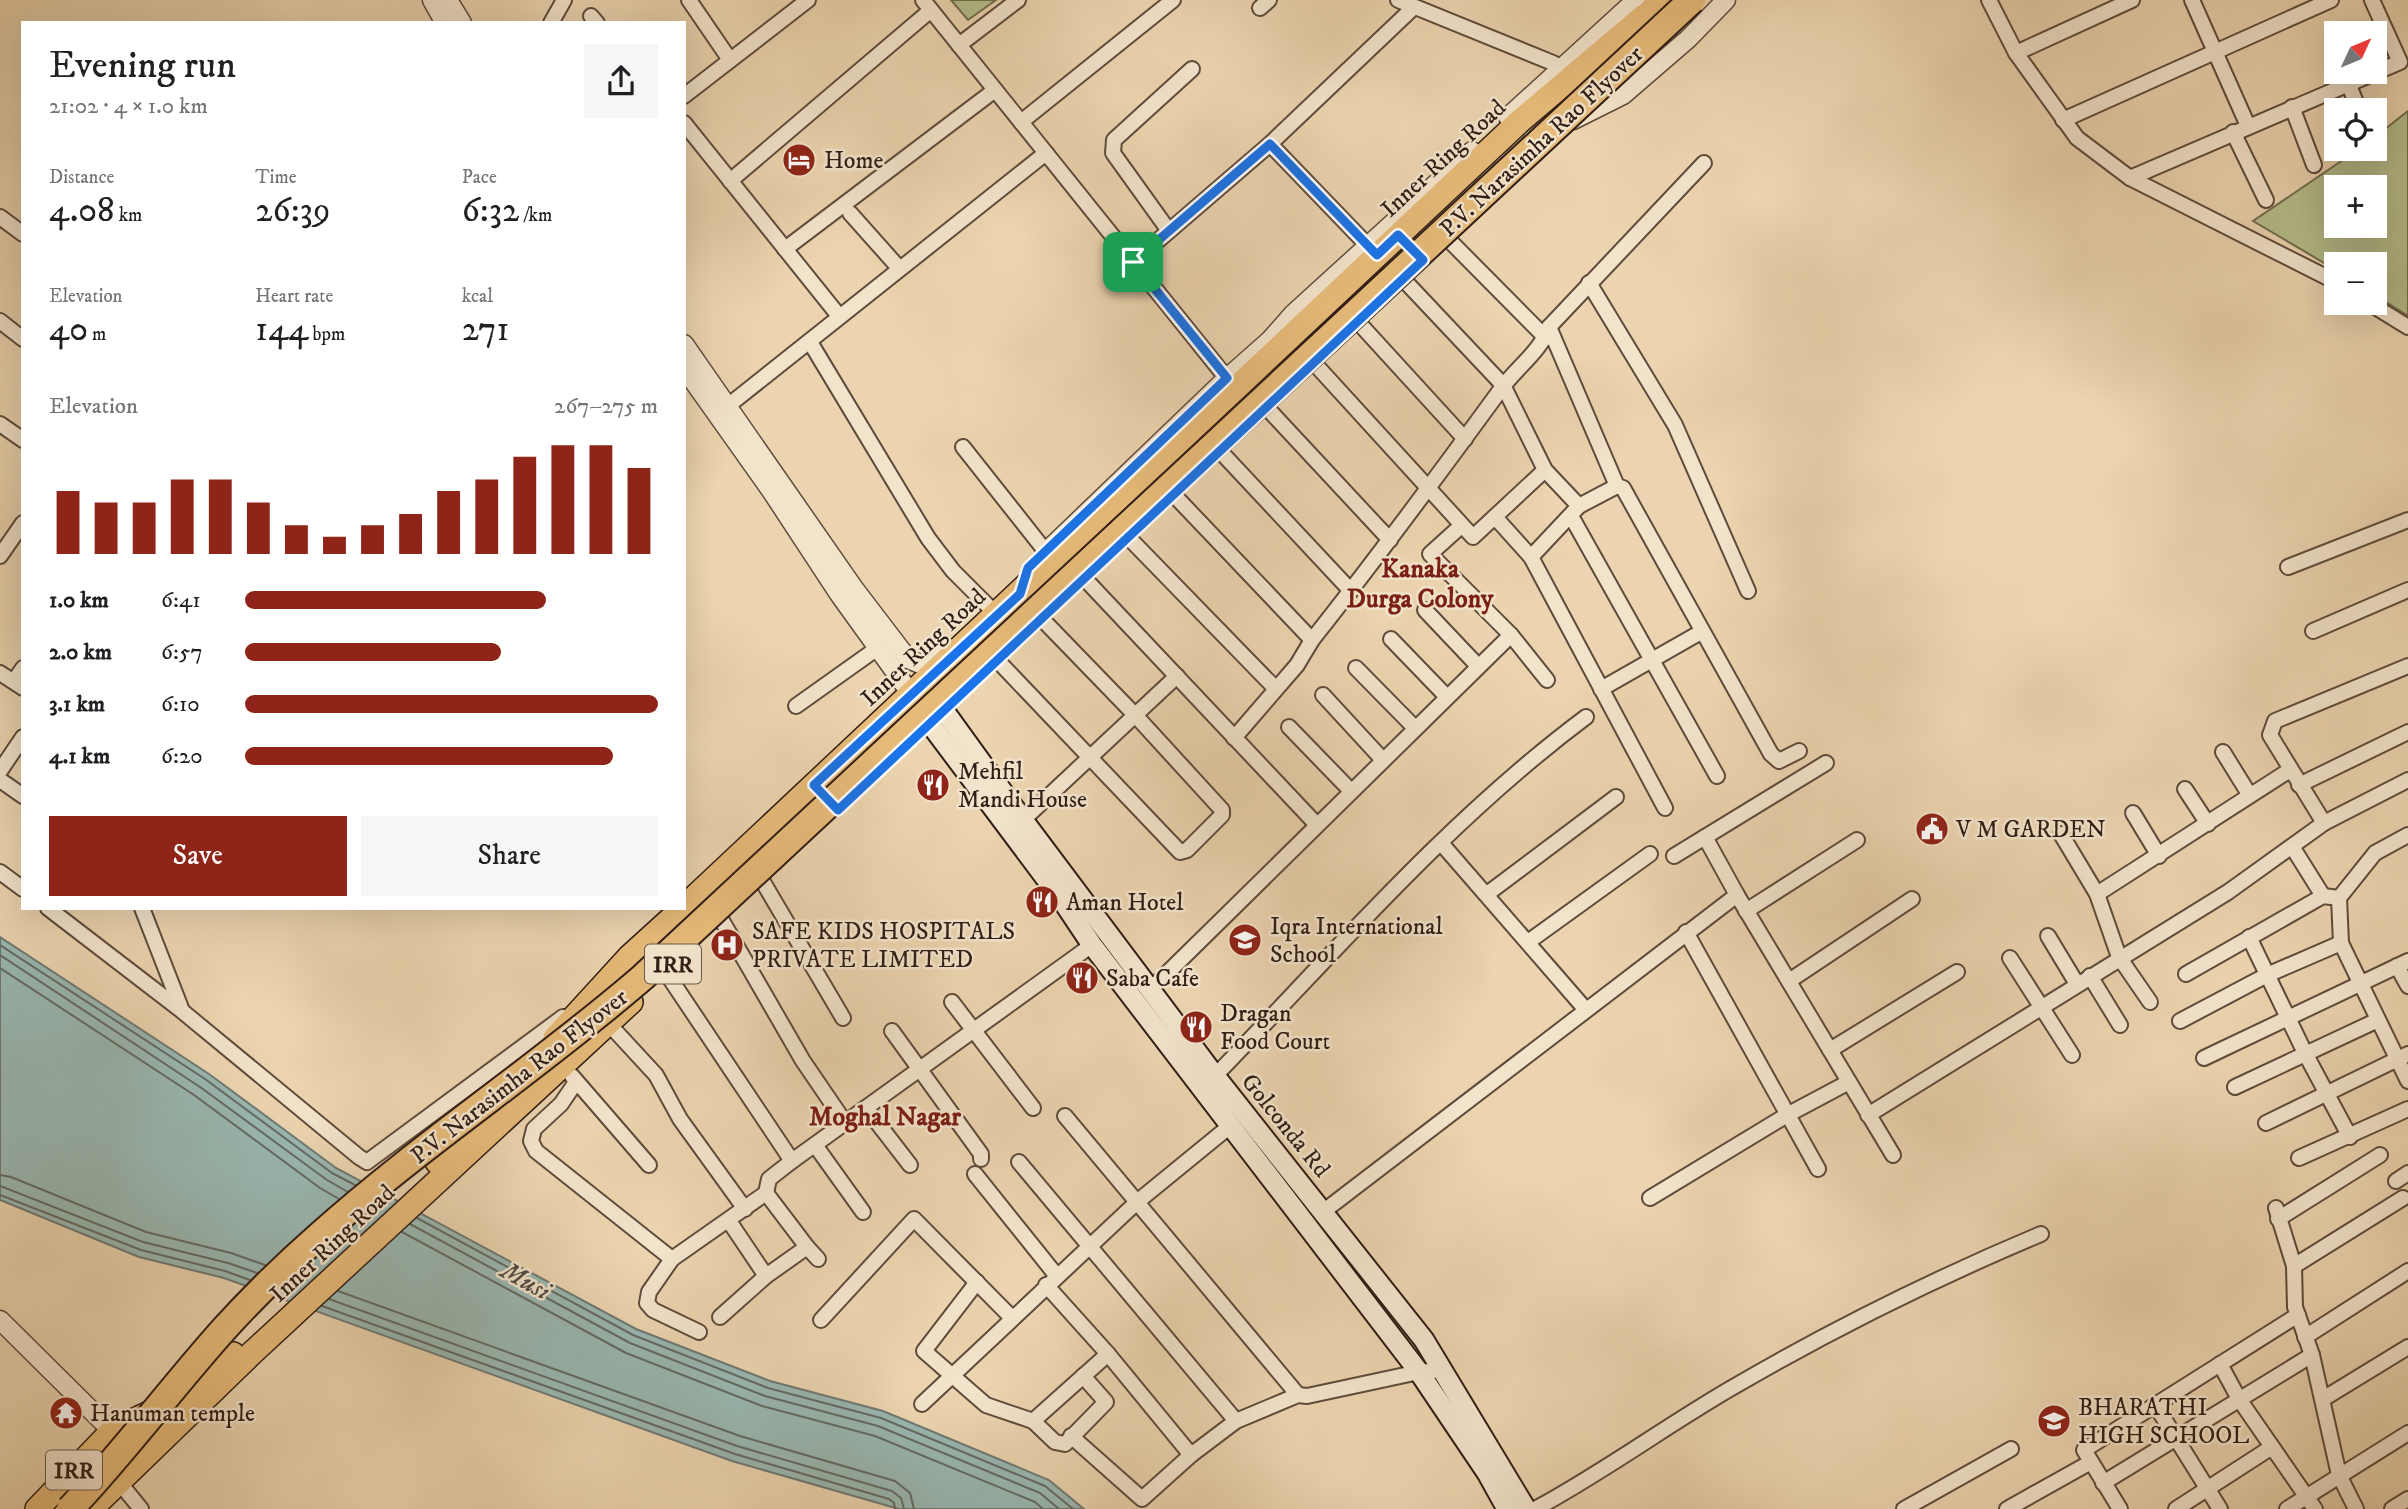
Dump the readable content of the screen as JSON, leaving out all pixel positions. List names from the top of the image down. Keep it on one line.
{"streets":{"highway":["P.V. Narasimha Rao Flyover"],"main road":["Inner Ring Road","IRR","Golconda Rd"]},"crossings":[["P.V. Narasimha Rao Flyover","Inner Ring Road"],["Inner Ring Road","Golconda Rd"]],"districts":["Kanaka Durga Colony","Moghal Nagar"],"water":["Musi"],"places":{"hotel":["Home"],"restaurant":["Mehfil Mandi House","Aman Hotel","Saba Cafe","Dragan Food Court"],"public building":["V M GARDEN"],"school or university":["Iqra International School","BHARATHI HIGH SCHOOL"],"hospital":["SAFE KIDS HOSPITALS PRIVATE LIMITED"],"temple":["Hanuman temple"]},"north":"top right","page":{"map_buttons":["+","−"],"heading":["Evening run","21:02 · 4 × 1.0 km"],"stats":[["Distance","4.08 km"],["Time","26:39"],["Pace","6:32 /km"],["Elevation","40 m"],["Heart rate","144 bpm"],["kcal","271"]],"chart":["Elevation","267–275 m"],"list":[{"name":"1.0 km","note":"6:41"},{"name":"2.0 km","note":"6:57"},{"name":"3.1 km","note":"6:10"},{"name":"4.1 km","note":"6:20"}],"buttons":["Save","Share"]}}
